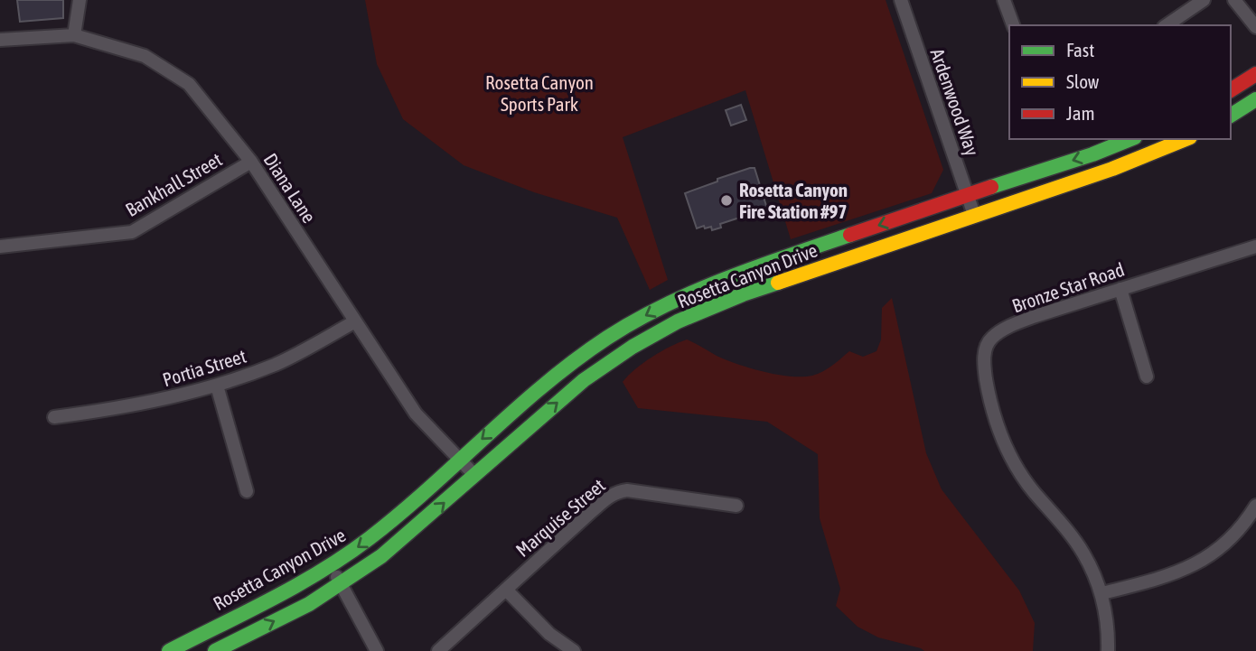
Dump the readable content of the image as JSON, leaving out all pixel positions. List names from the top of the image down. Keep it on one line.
{"streets":{"street":["Ardenwood Way","Bankhall Street","Diana Lane","Rosetta Canyon Drive","Bronze Star Road","Portia Street","Marquise Street"]},"crossings":[["Ardenwood Way","Rosetta Canyon Drive"],["Bankhall Street","Diana Lane"],["Diana Lane","Rosetta Canyon Drive"],["Diana Lane","Portia Street"]],"parks":["Rosetta Canyon Sports Park"],"places":["Rosetta Canyon Fire Station #97"],"legend":["Fast","Slow","Jam"]}
